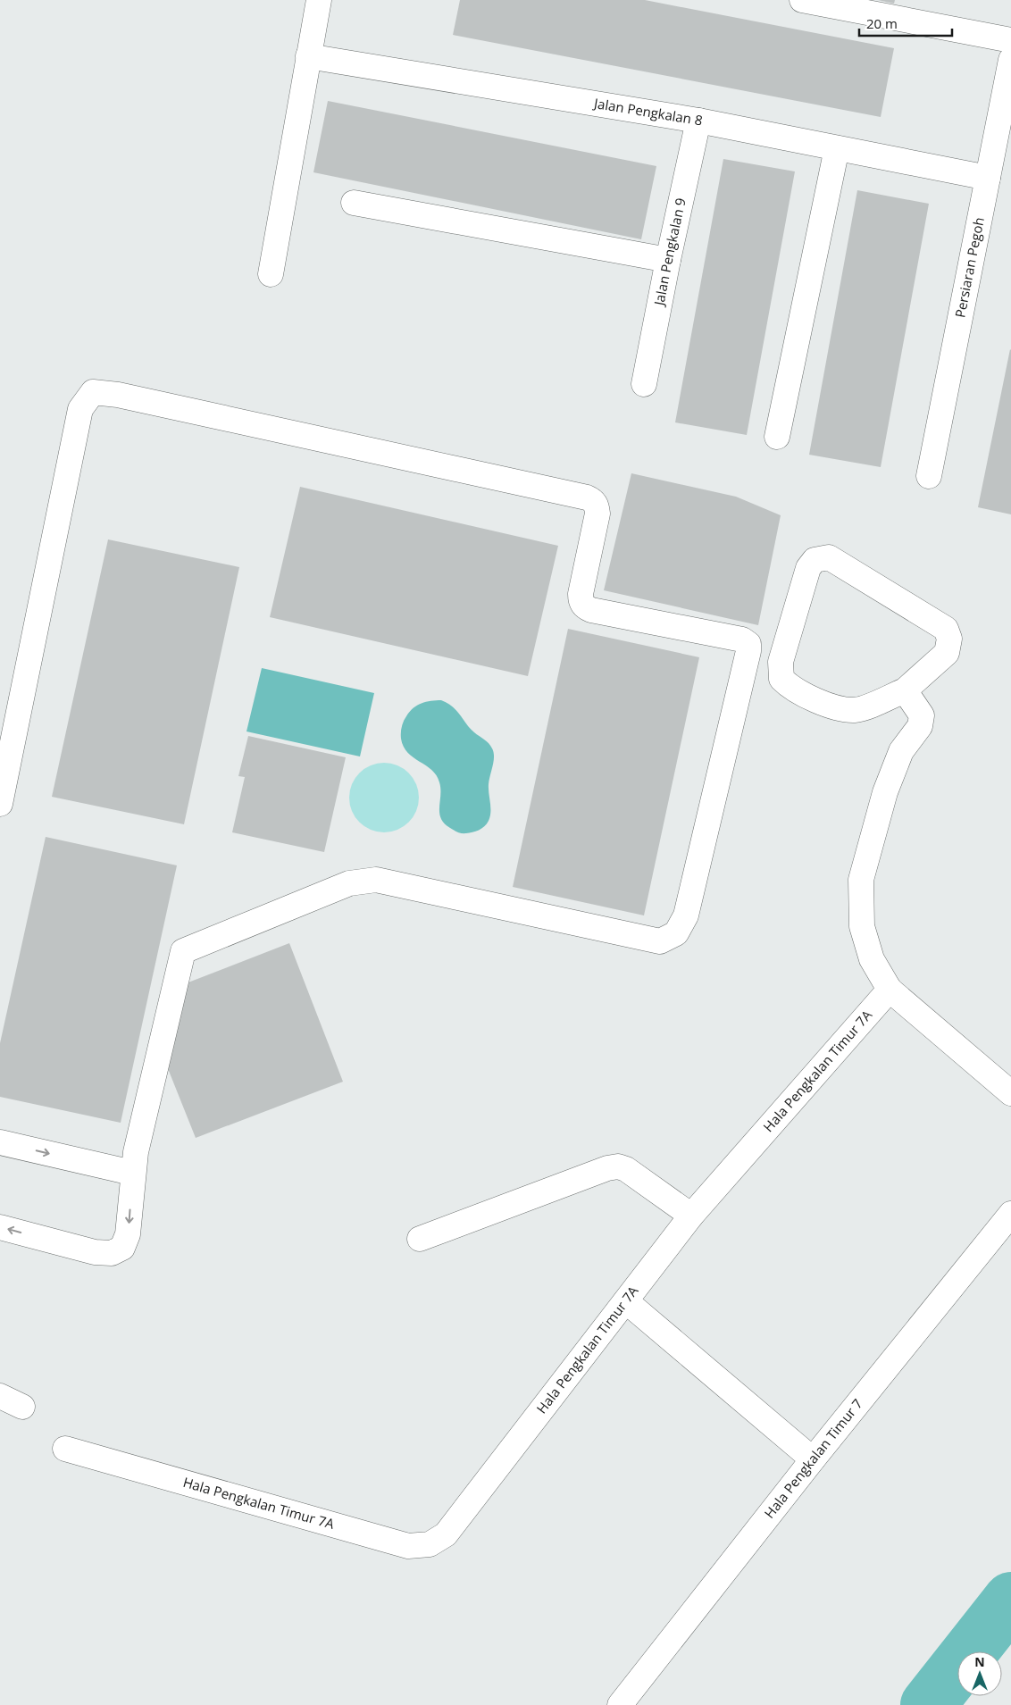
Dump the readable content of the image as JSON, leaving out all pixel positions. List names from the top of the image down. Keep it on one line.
{"streets":{"street":["Jalan Pengkalan 8","Jalan Pengkalan 9","Persiaran Pegoh","Hala Pengkalan Timur 7A","Hala Pengkalan Timur 7"]},"crossings":[["Jalan Pengkalan 8","Jalan Pengkalan 9"],["Jalan Pengkalan 8","Persiaran Pegoh"]],"scale_bar":"20 m","north":"top"}
